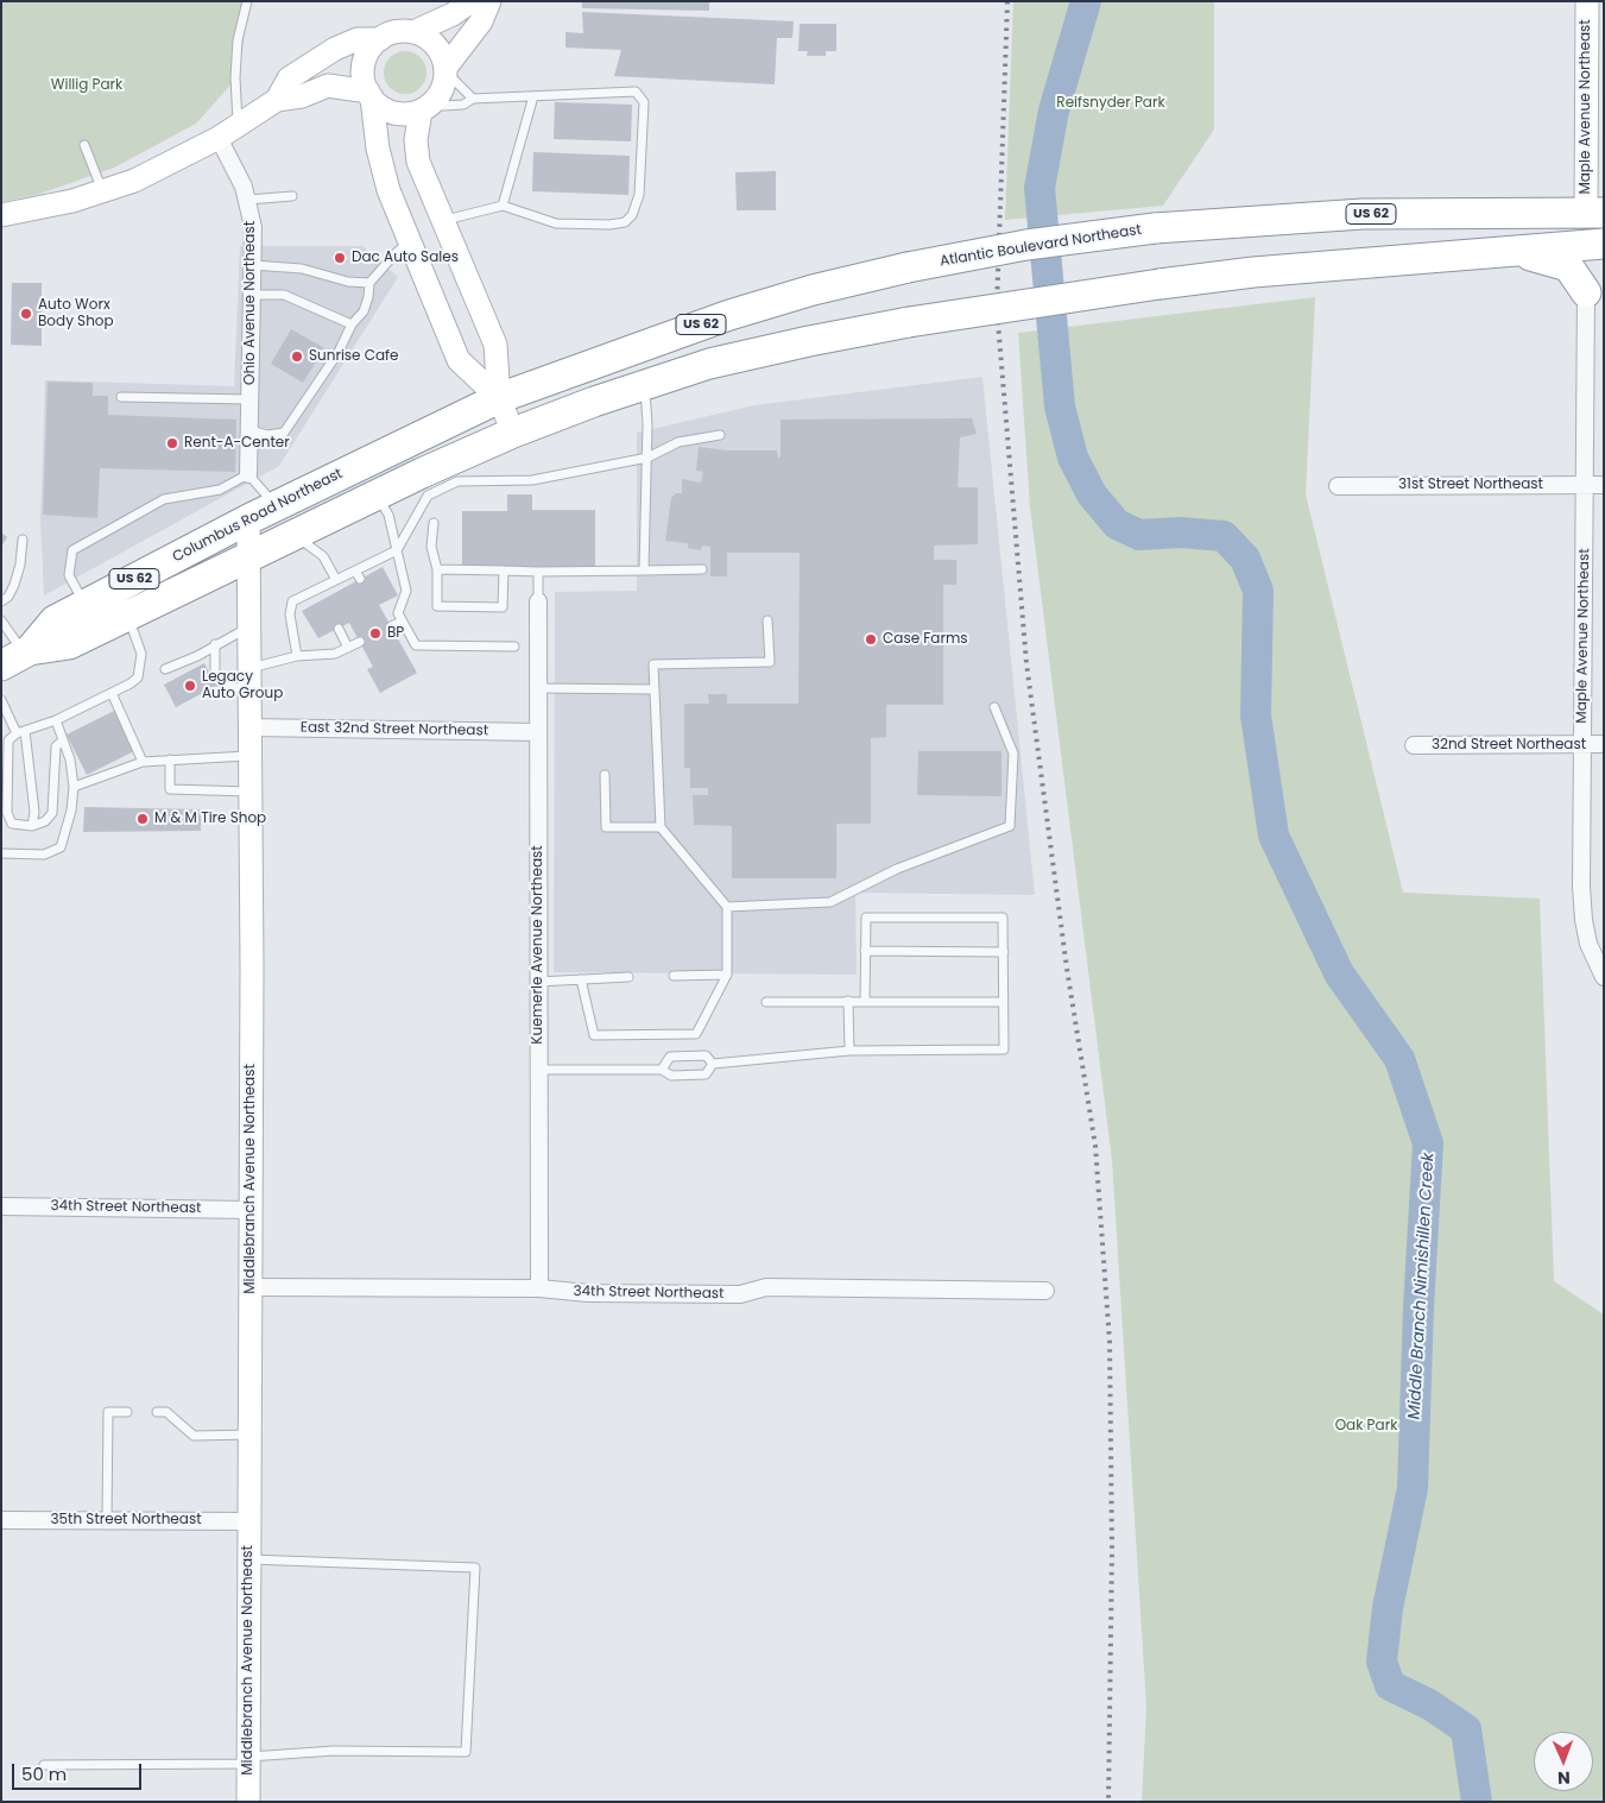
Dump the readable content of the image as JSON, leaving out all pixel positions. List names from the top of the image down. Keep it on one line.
{"streets":{"highway":["US 62","Atlantic Boulevard Northeast","Columbus Road Northeast"],"street":["Maple Avenue Northeast","Ohio Avenue Northeast","31st Street Northeast","East 32nd Street Northeast","32nd Street Northeast","Kuemerle Avenue Northeast","Middlebranch Avenue Northeast","34th Street Northeast","35th Street Northeast"]},"crossings":[["Maple Avenue Northeast","Atlantic Boulevard Northeast"],["Maple Avenue Northeast","31st Street Northeast"],["Maple Avenue Northeast","32nd Street Northeast"],["US 62","Columbus Road Northeast"],["Atlantic Boulevard Northeast","Columbus Road Northeast"],["Columbus Road Northeast","Middlebranch Avenue Northeast"],["East 32nd Street Northeast","Kuemerle Avenue Northeast"],["East 32nd Street Northeast","Middlebranch Avenue Northeast"],["Kuemerle Avenue Northeast","34th Street Northeast"],["Middlebranch Avenue Northeast","34th Street Northeast"],["Middlebranch Avenue Northeast","35th Street Northeast"]],"water":["Middle Branch Nimishillen Creek"],"parks":["Willig Park","Reifsnyder Park","Oak Park"],"places":["Dac Auto Sales","Auto Worx Body Shop","Sunrise Cafe","Rent-A-Center","BP","Case Farms","Legacy Auto Group","M & M Tire Shop"],"scale_bar":"50 m","north":"bottom"}
